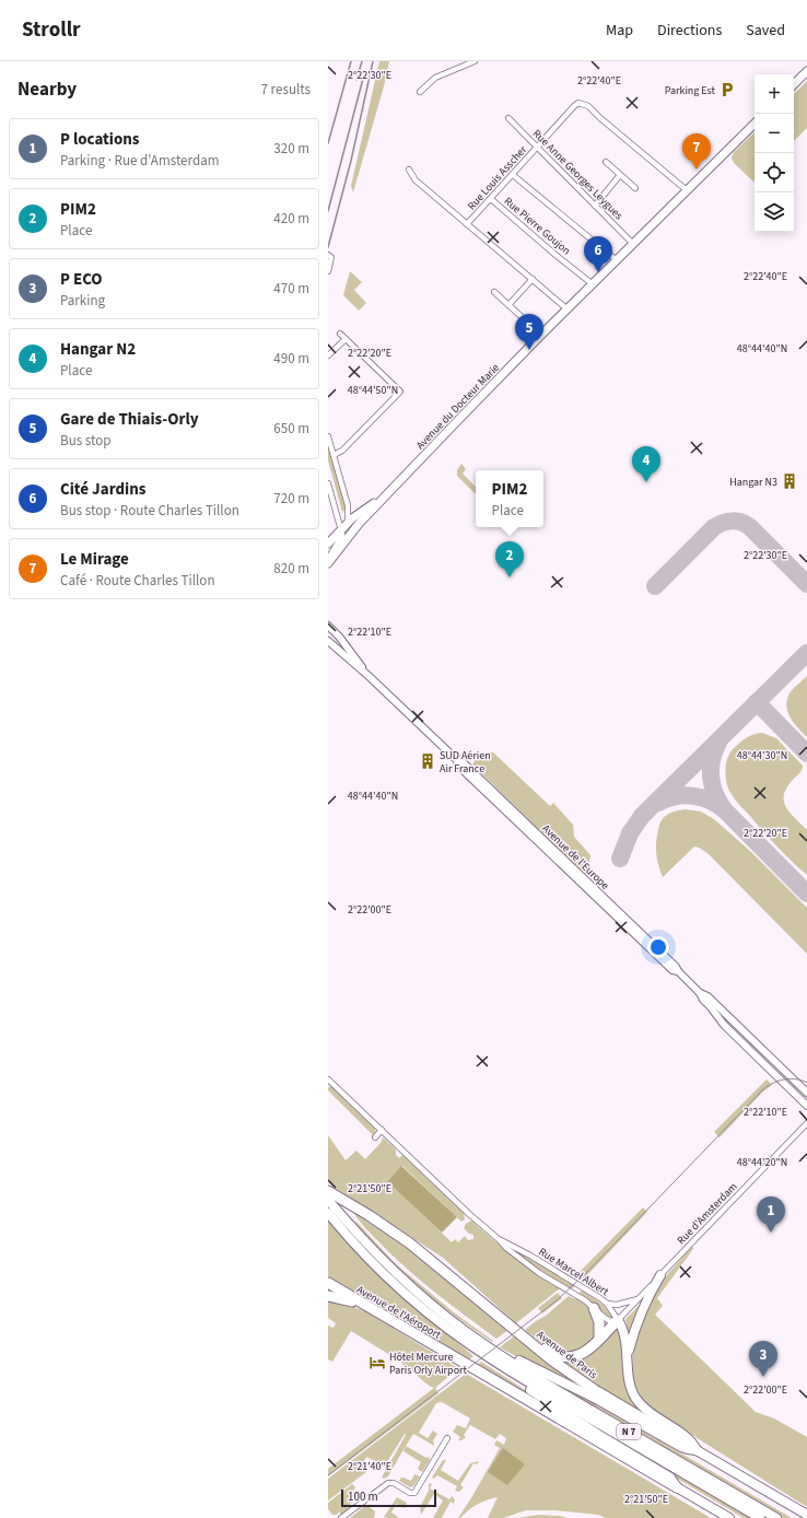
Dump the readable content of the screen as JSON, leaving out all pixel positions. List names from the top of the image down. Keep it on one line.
{"streets":{"highway":["Avenue de l'Aéroport","Avenue de Paris","N 7"],"main road":["Avenue du Docteur Marie"],"street":["Rue Anne Georges Leygues","Rue Louis Asscher","Rue Pierre Goujon","Avenue de l'Europe","Rue d'Amsterdam","Rue Marcel Albert"]},"crossings":[["Rue Anne Georges Leygues","Rue Louis Asscher"],["Rue Anne Georges Leygues","Avenue du Docteur Marie"],["Rue Louis Asscher","Rue Pierre Goujon"],["Rue Louis Asscher","Avenue du Docteur Marie"],["Rue Pierre Goujon","Avenue du Docteur Marie"],["Rue d'Amsterdam","Rue Marcel Albert"]],"places":{"parking":["Parking Est"],"building":["Hangar N3","SUD Aérien Air France"],"hotel":["Hôtel Mercure Paris Orly Airport"]},"scale_bar":"100 m","page":{"header":"Strollr","nav":["Map","Directions","Saved"],"heading":["Nearby","7 results"],"map_buttons":["+","−"],"list":[{"mark":"1","name":"P locations","note":"Parking · Rue d'Amsterdam","value":"320 m"},{"mark":"2","name":"PIM2","note":"Place","value":"420 m"},{"mark":"3","name":"P ECO","note":"Parking","value":"470 m"},{"mark":"4","name":"Hangar N2","note":"Place","value":"490 m"},{"mark":"5","name":"Gare de Thiais-Orly","note":"Bus stop","value":"650 m"},{"mark":"6","name":"Cité Jardins","note":"Bus stop · Route Charles Tillon","value":"720 m"},{"mark":"7","name":"Le Mirage","note":"Café · Route Charles Tillon","value":"820 m"}],"pins":["7","6","5","4","2","1","3"],"popup":["PIM2","Place"],"scale":"100 m"},"coordinates":["2°22'30\"E","2°22'40\"E","48°44'40\"N","2°22'20\"E","48°44'50\"N","2°22'10\"E","48°44'30\"N","2°22'00\"E","48°44'20\"N","2°21'50\"E","2°21'40\"E"]}
